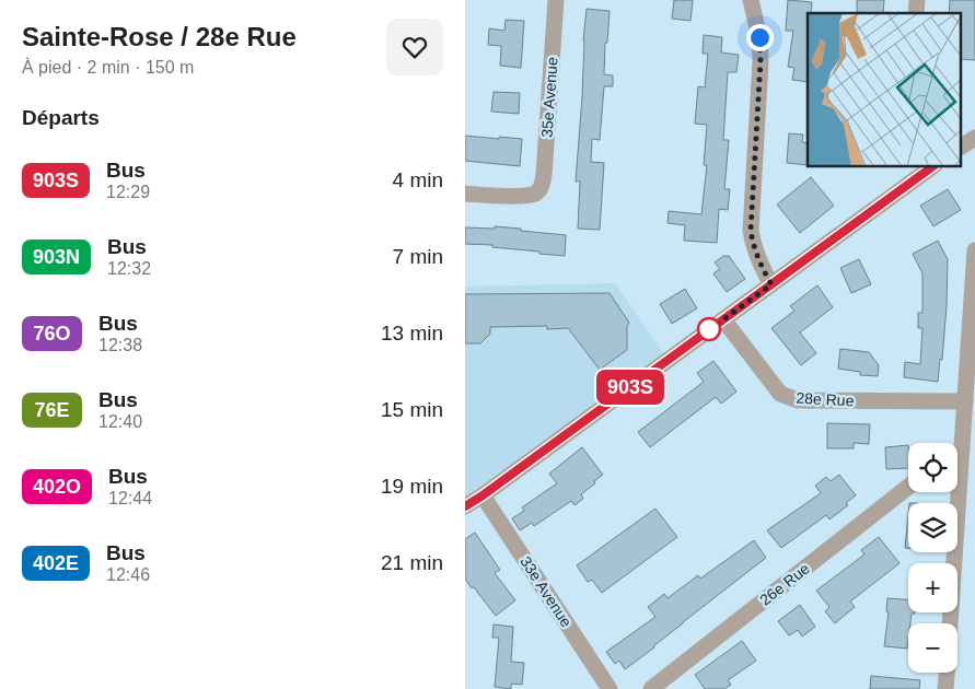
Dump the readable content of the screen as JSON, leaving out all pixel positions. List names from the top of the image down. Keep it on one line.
{"streets":{"street":["35e Avenue","28e Rue","26e Rue","33e Avenue"]},"lines":["bus line 903S"],"page":{"heading":[["Sainte-Rose / 28e Rue","À pied · 2 min · 150 m"],"Départs"],"on_map":"903S","list":[{"mark":"903S","name":"Bus","note":"12:29","value":"4 min"},{"mark":"903N","name":"Bus","note":"12:32","value":"7 min"},{"mark":"76O","name":"Bus","note":"12:38","value":"13 min"},{"mark":"76E","name":"Bus","note":"12:40","value":"15 min"},{"mark":"402O","name":"Bus","note":"12:44","value":"19 min"},{"mark":"402E","name":"Bus","note":"12:46","value":"21 min"}],"map_buttons":["+","−"]}}
